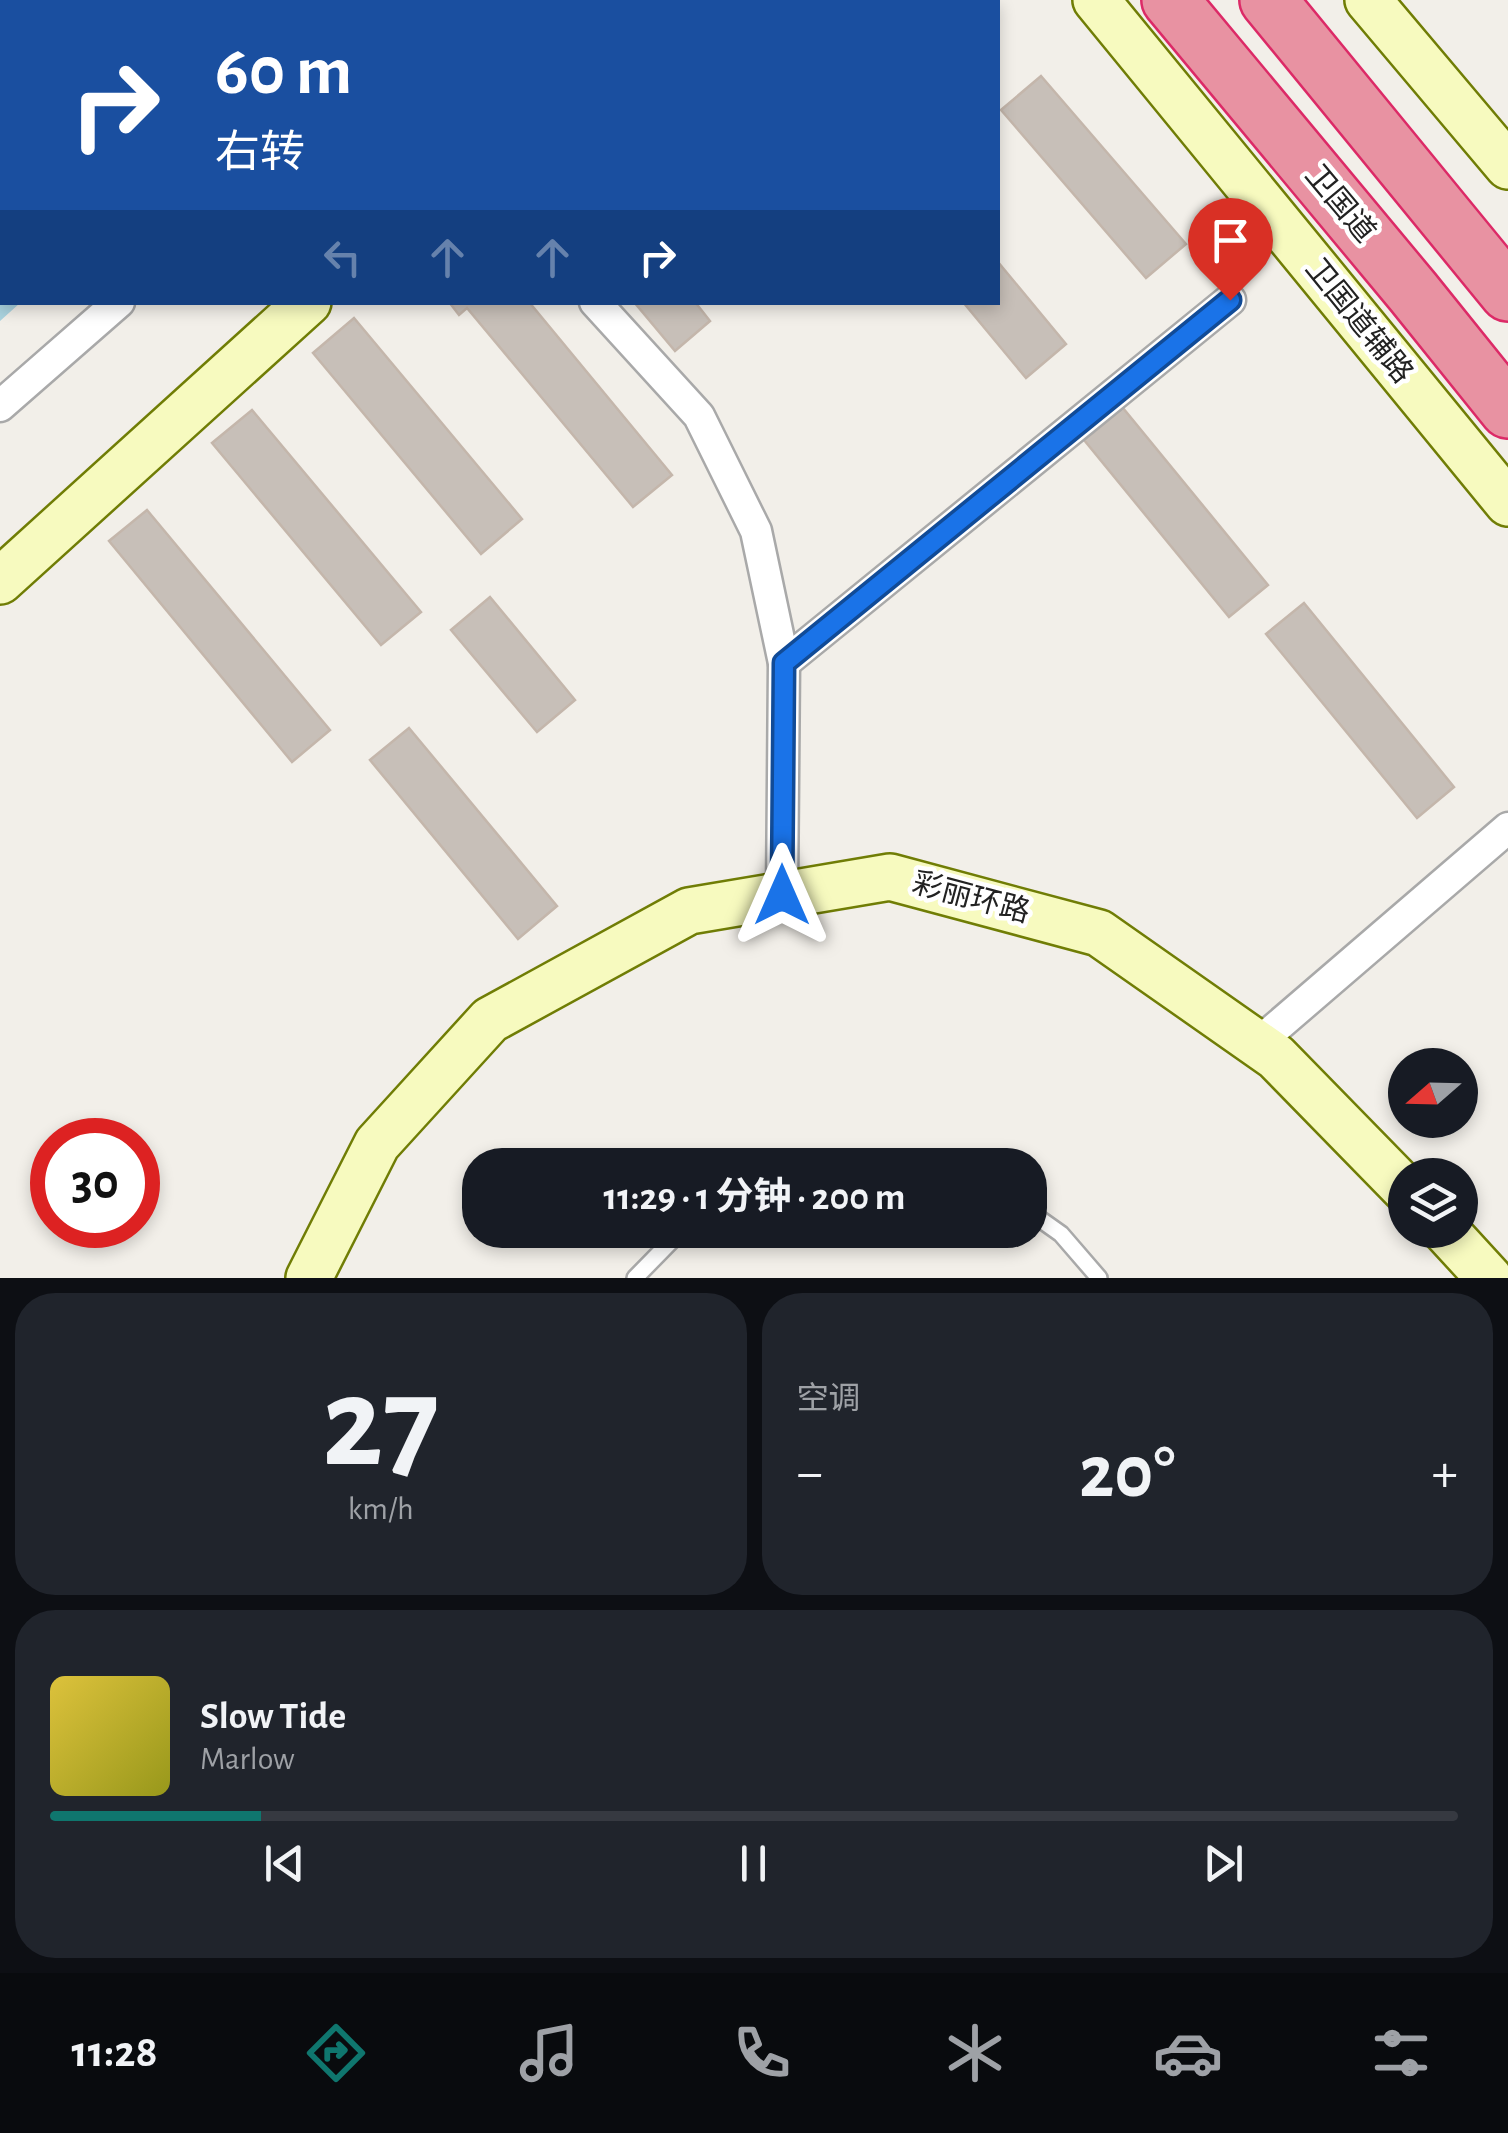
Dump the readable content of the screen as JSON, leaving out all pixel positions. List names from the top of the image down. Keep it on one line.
{"streets":{"highway":["卫国道"],"street":["卫国道辅路","彩丽环路"]},"north":"left","page":{"turn":["60 m","右转"],"limit":"30","trip":"11:29 · 1 分钟 · 200 m","tile":[["27","km/h"],"空调"],"heat":["−","20°","+"],"song":["Slow Tide","Marlow"],"tabs":"11:28"}}
